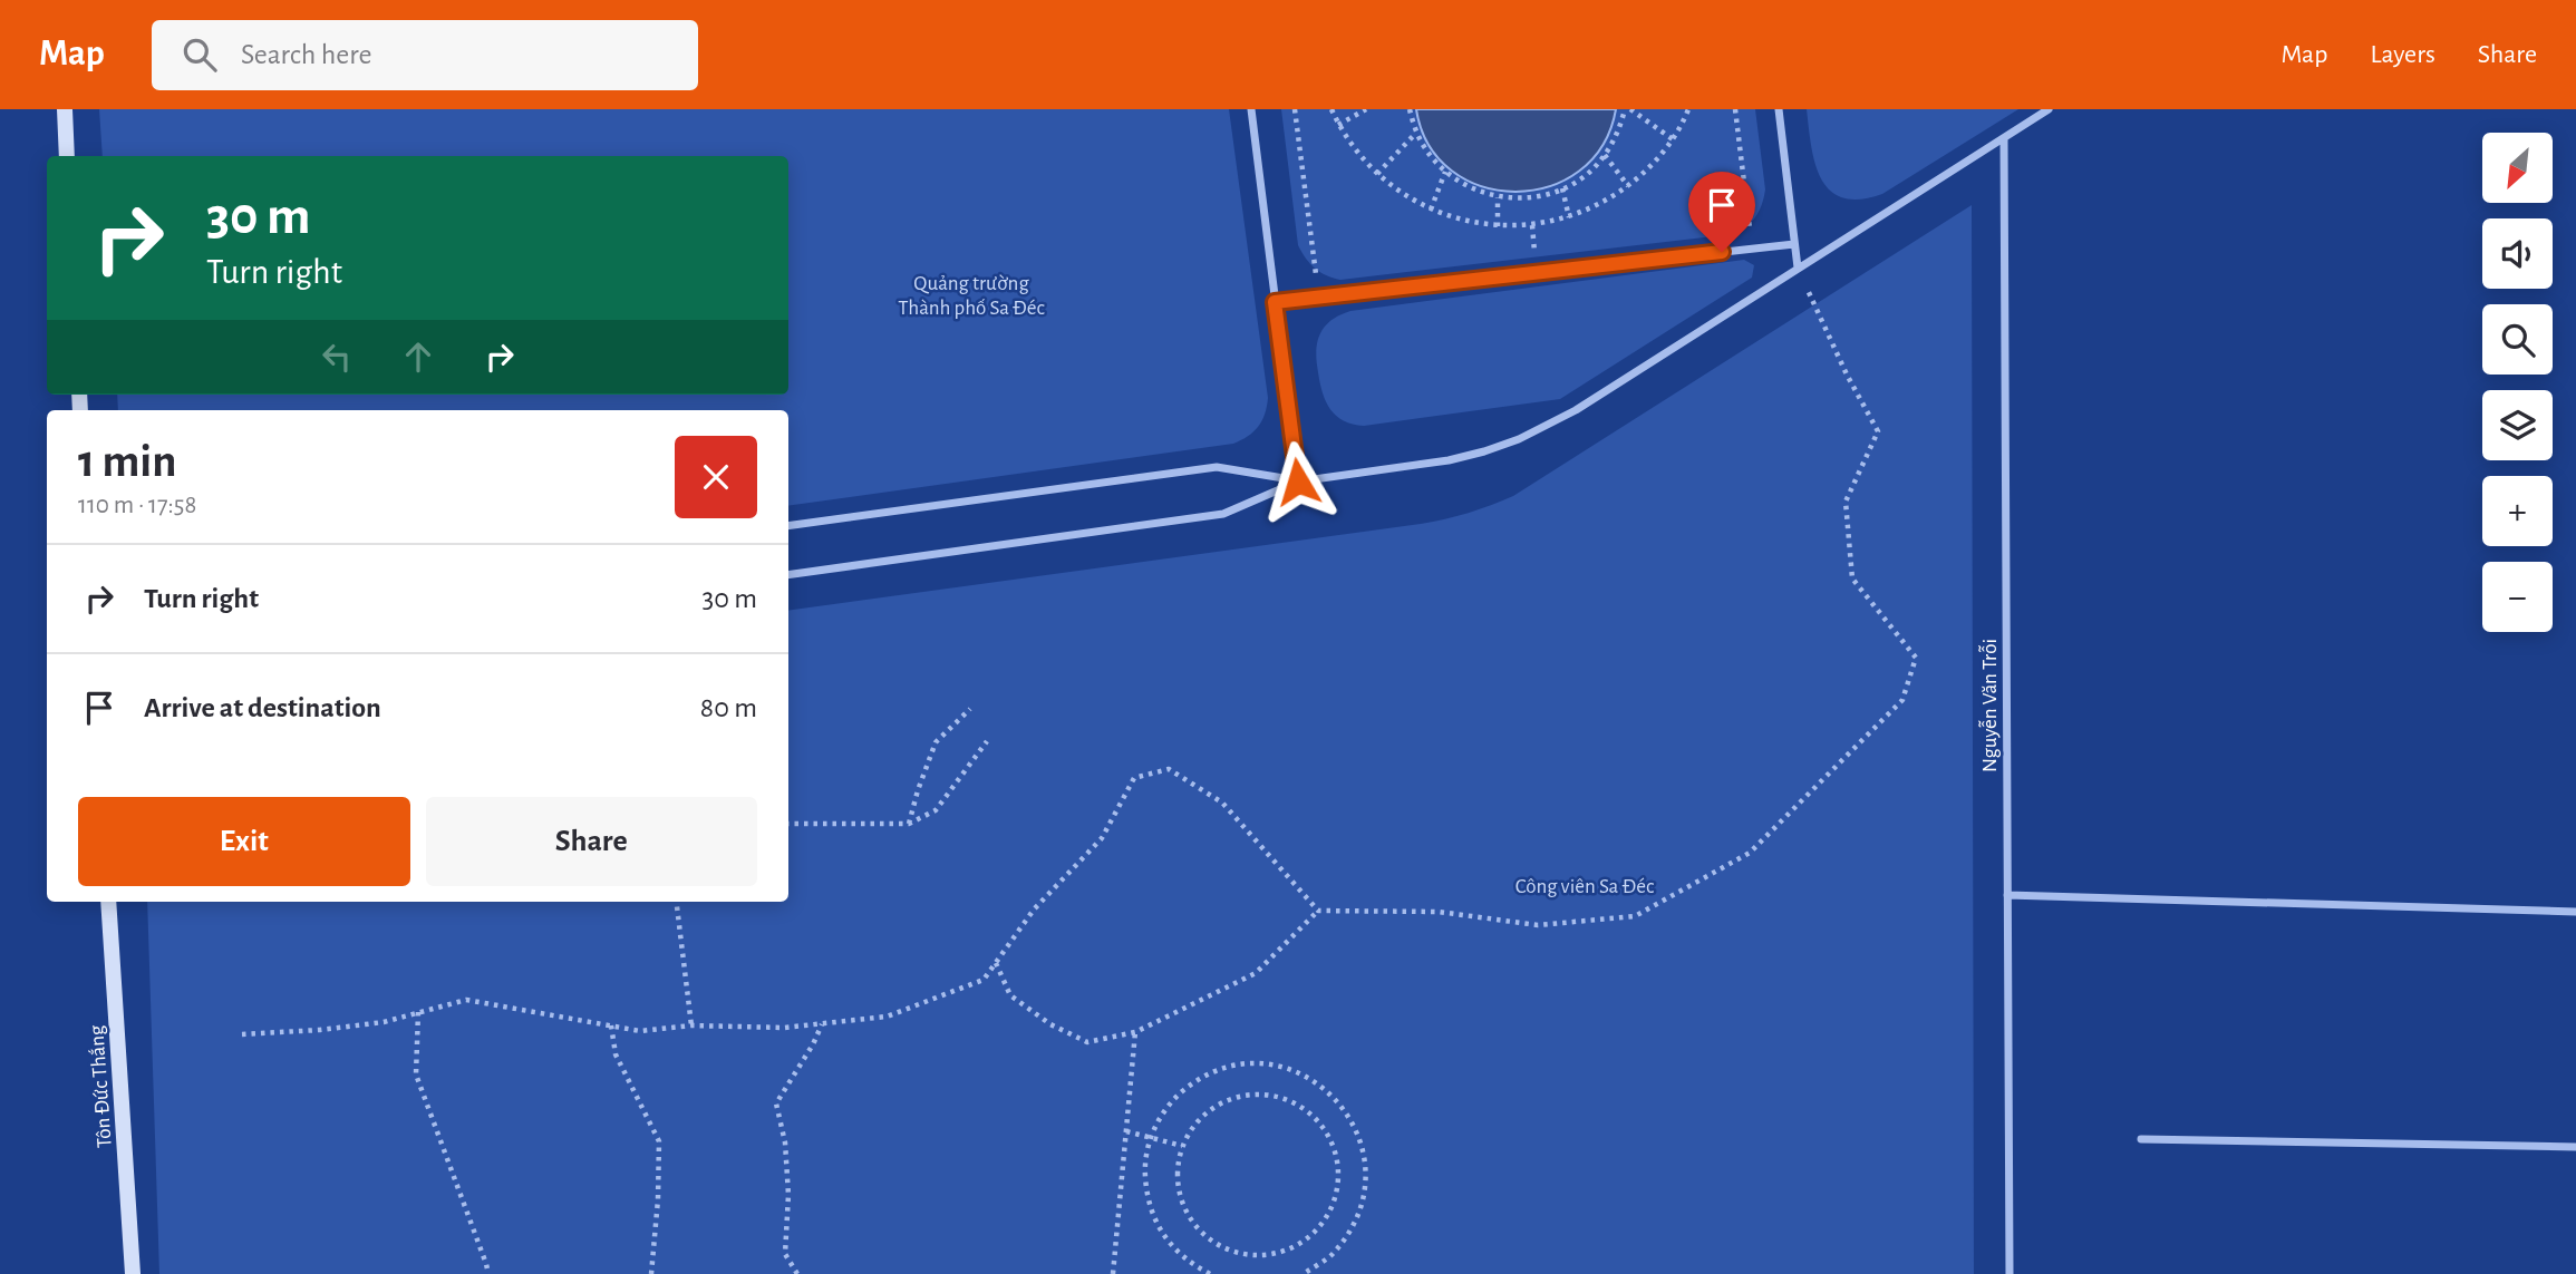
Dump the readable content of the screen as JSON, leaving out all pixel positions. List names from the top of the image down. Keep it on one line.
{"streets":{"street":["Nguyễn Văn Trỗi","Tôn Đức Thắng"]},"parks":["Quảng trường Thành phố Sa Đéc","Công viên Sa Đéc"],"north":"bottom left","page":{"header":"Map","search":"Search here","nav":["Map","Layers","Share"],"map_buttons":["+","−"],"turn":["30 m","Turn right"],"heading":["1 min","110 m · 17:58"],"list":[{"name":"Turn right","value":"30 m"},{"name":"Arrive at destination","value":"80 m"}],"buttons":["Exit","Share"]}}
